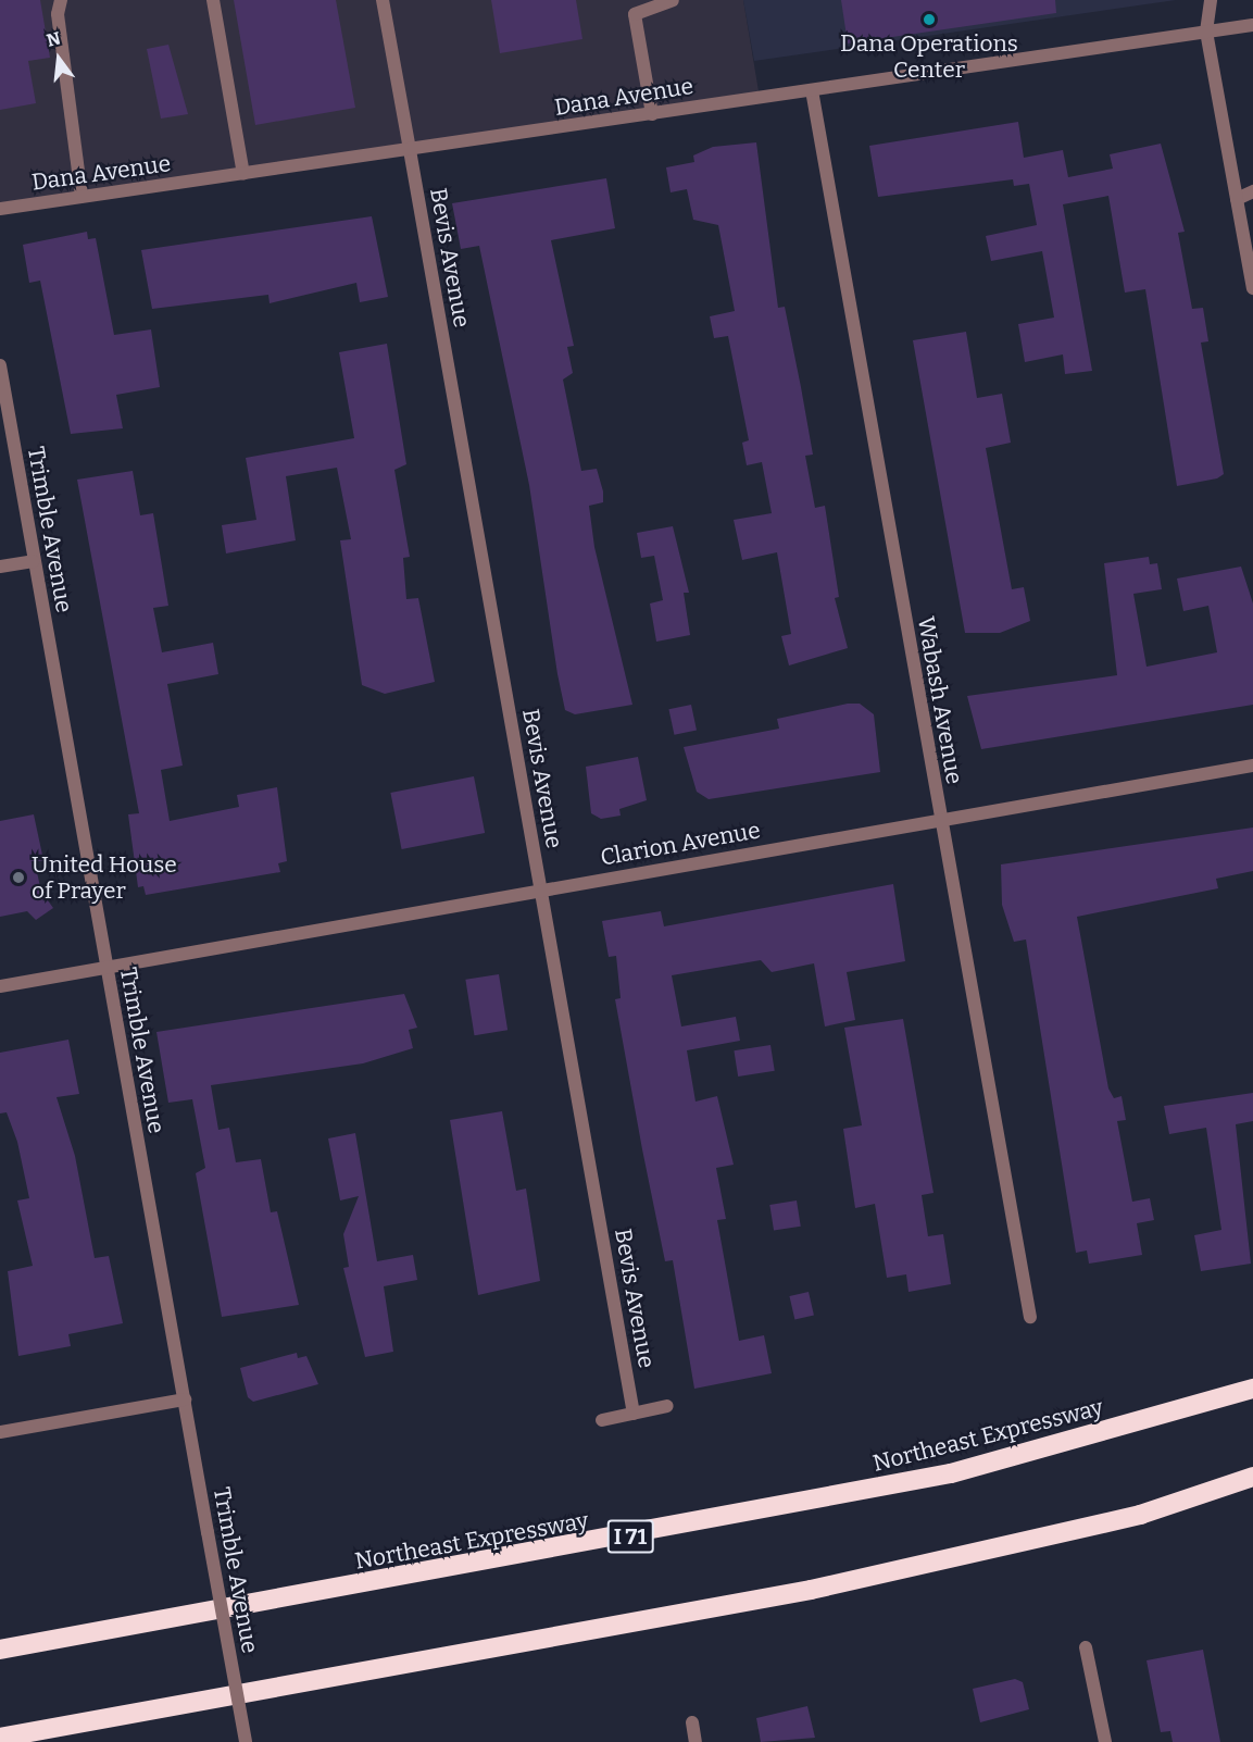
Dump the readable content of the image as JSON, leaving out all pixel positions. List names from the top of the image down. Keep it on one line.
{"streets":{"highway":["Northeast Expressway","I 71"],"street":["Dana Avenue","Bevis Avenue","Trimble Avenue","Wabash Avenue","Clarion Avenue"]},"crossings":[["Dana Avenue","Bevis Avenue"],["Dana Avenue","Wabash Avenue"],["Bevis Avenue","Clarion Avenue"],["Trimble Avenue","Clarion Avenue"],["Wabash Avenue","Clarion Avenue"]],"places":["Dana Operations Center","United House of Prayer"],"north":"top"}
